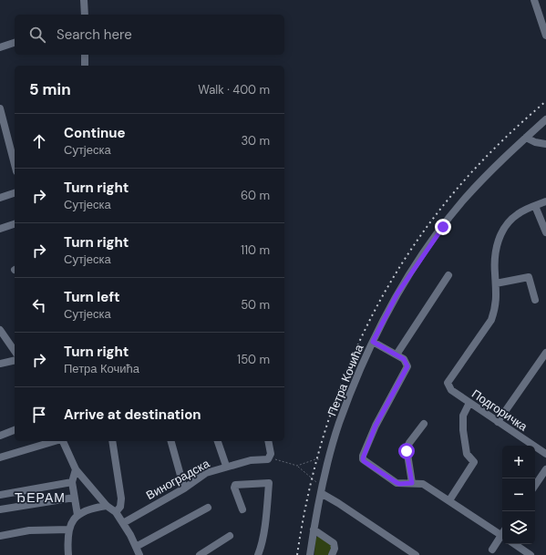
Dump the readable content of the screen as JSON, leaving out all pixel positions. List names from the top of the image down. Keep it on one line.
{"streets":{"street":["Петра Кочића","Подгоричка","Виноградска"]},"districts":["ЂЕРАМ"],"page":{"search":"Search here","heading":["5 min","Walk · 400 m"],"list":[["Continue","Сутјеска","30 m"],["Turn right","Сутјеска","60 m"],["Turn right","Сутјеска","110 m"],["Turn left","Сутјеска","50 m"],["Turn right","Петра Кочића","150 m"],"Arrive at destination"],"map_buttons":["+","−"]}}
